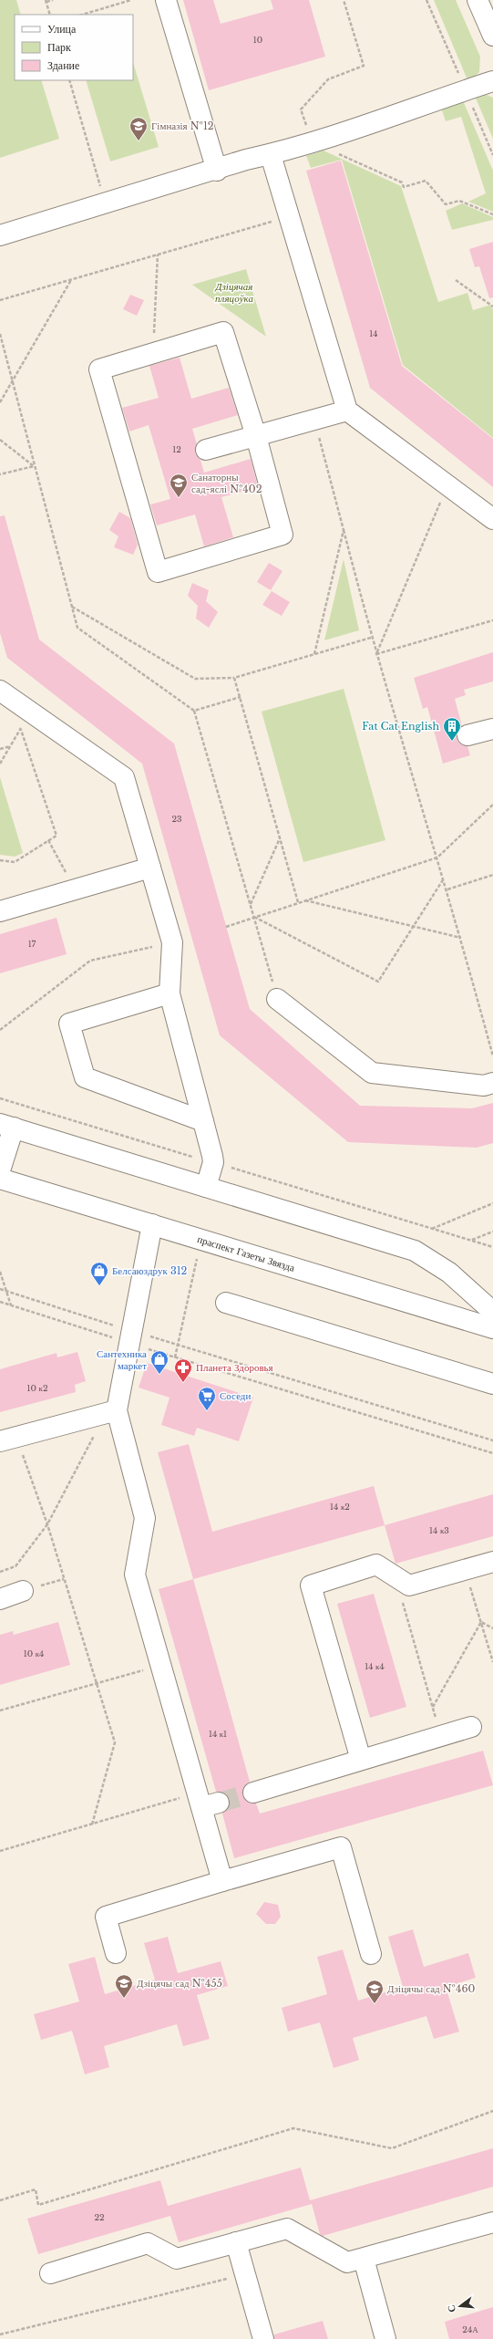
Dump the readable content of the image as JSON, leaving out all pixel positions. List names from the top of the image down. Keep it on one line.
{"streets":{"main road":["праспект Газеты Звязда"]},"parks":["Дзіцячая пляцоўка"],"places":{"school or university":["Гімназія №12","Санаторны сад-яслі №402","Дзіцячы сад №455","Дзіцячы сад №460"],"building":["Fat Cat English"],"shop":["Белсаюздрук 312","Сантехника маркет"],"pharmacy":["Планета Здоровья"],"supermarket":["Соседи"]},"house_numbers":["10","14","12","23","17","10 к2","14 к2","14 к3","10 к4","14 к4","14 к1","22","24А"],"legend":["Улица","Парк","Здание"],"north":"left"}
